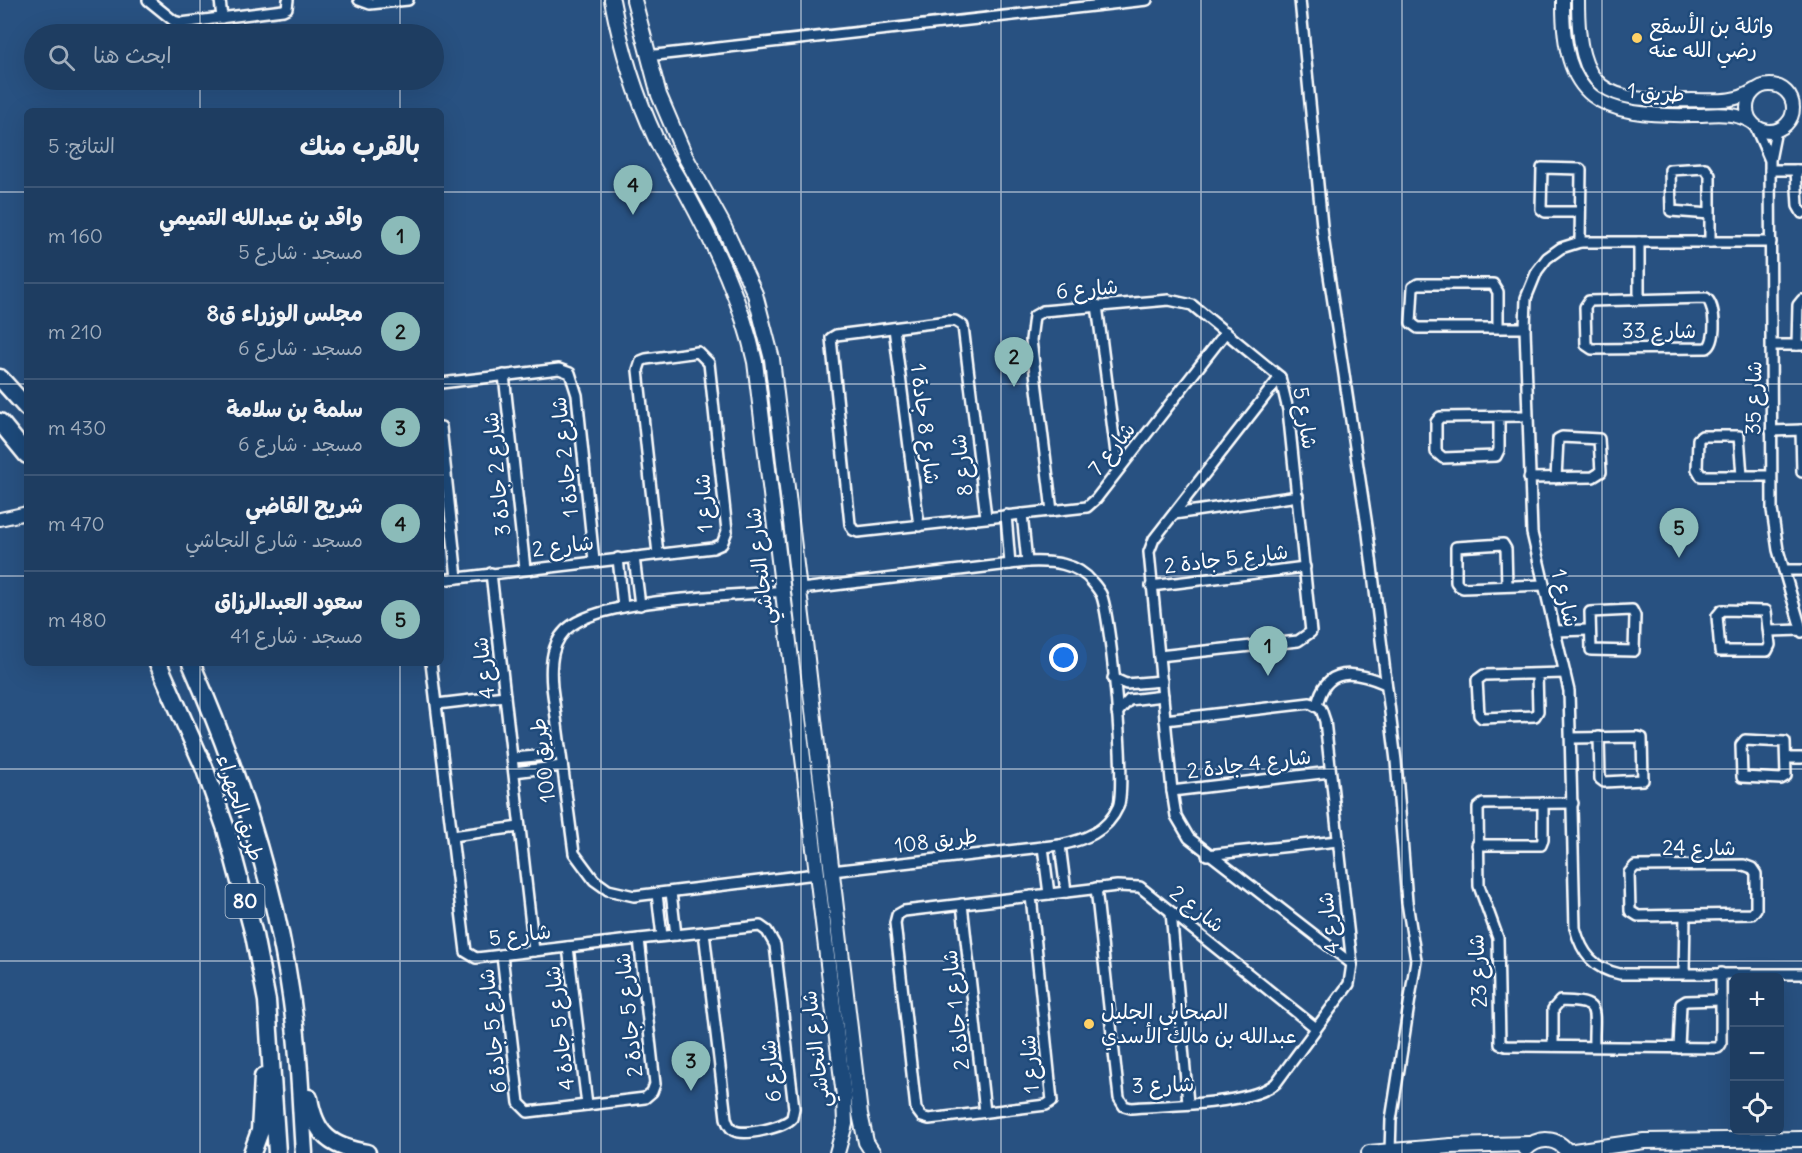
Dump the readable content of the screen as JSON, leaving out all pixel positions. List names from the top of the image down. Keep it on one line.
{"streets":{"highway":["طريق الجهراء","80"],"main road":["شارع النجاشي"],"street":["طريق 1","شارع 6","شارع 33","شارع 35","شارع 5","شارع 8 جادة 1","شارع 7","شارع 2 جادة 1","شارع 8","شارع 2 جادة 3","شارع 1","شارع 2","شارع 5 جادة 2","شارع 4","طريق 100","شارع 4 جادة 2","طريق 108","شارع 24","شارع 23","شارع 1 جادة 2","شارع 5 جادة 4","شارع 5 جادة 6","شارع 3"]},"crossings":[["طريق 1","شارع 35"],["شارع 6","شارع 5"],["شارع 6","شارع 7"],["شارع 33","شارع 1"],["شارع 35","شارع 1"],["شارع 5","شارع 5 جادة 2"],["شارع 5","شارع 4"],["شارع 5","شارع 5 جادة 4"],["شارع 5","شارع 5 جادة 6"],["شارع 8 جادة 1","شارع 8"],["شارع 7","شارع 8"],["شارع 2 جادة 1","شارع 2 جادة 3"],["شارع 2 جادة 1","شارع 2"],["شارع 2 جادة 3","شارع 2"],["شارع 1","شارع 2"],["شارع 1","شارع 23"],["شارع 1","شارع 1 جادة 2"],["شارع 2","شارع 4"],["شارع 2","طريق 100"],["شارع 2","شارع 3"],["شارع 5 جادة 2","شارع 5 جادة 4"],["شارع 5 جادة 2","شارع 5 جادة 6"],["شارع النجاشي","طريق 100"],["شارع النجاشي","طريق 108"],["شارع 4","شارع 4 جادة 2"],["شارع 4","شارع 3"],["شارع 5 جادة 4","شارع 5 جادة 6"]],"places":["واثلة بن الأسقع رضي الله عنه","الصحابي الجليل عبدالله بن مالك الأسدي"],"page":{"search":"ابحث هنا","heading":["بالقرب منك","النتائج: 5"],"pins":["4","2","5","1","3"],"list":[{"mark":"1","name":"واقد بن عبدالله التميمي","note":"مسجد · شارع 5","value":"160 m"},{"mark":"2","name":"مجلس الوزراء ق8","note":"مسجد · شارع 6","value":"210 m"},{"mark":"3","name":"سلمة بن سلامة","note":"مسجد · شارع 6","value":"430 m"},{"mark":"4","name":"شريح القاضي","note":"مسجد · شارع النجاشي","value":"470 m"},{"mark":"5","name":"سعود العبدالرزاق","note":"مسجد · شارع 41","value":"480 m"}],"map_buttons":["+","−"]}}
